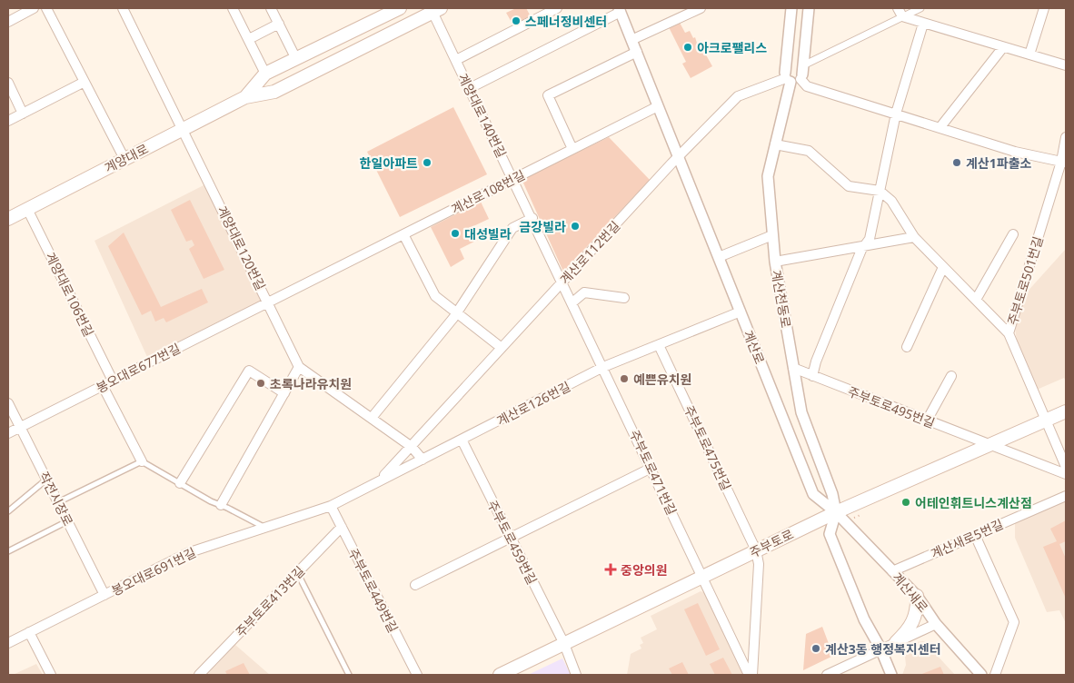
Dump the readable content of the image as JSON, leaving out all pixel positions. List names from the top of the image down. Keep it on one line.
{"streets":{"main road":["계양대로","주부토로"],"street":["계양대로140번길","계산로108번길","계양대로120번길","계산로112번길","주부토로501번길","계양대로106번길","계산천동로","계산로","봉오대로677번길","계산로126번길","주부토로495번길","주부토로475번길","주부토로471번길","작전시장로","계산새로5번길","주부토로459번길","봉오대로691번길","주부토로449번길","계산새로","주부토로413번길"]},"crossings":[["계양대로140번길","계양대로"],["계양대로140번길","계산로108번길"],["계양대로140번길","계산로112번길"],["계양대로140번길","계산로126번길"],["계양대로140번길","주부토로471번길"],["계양대로","계양대로120번길"],["계양대로","계양대로106번길"],["계산로108번길","계양대로120번길"],["계산로108번길","계산로"],["계산로108번길","봉오대로677번길"],["계양대로120번길","계산로112번길"],["계양대로120번길","봉오대로677번길"],["계양대로120번길","계산로126번길"],["계산로112번길","계산천동로"],["계산로112번길","계산로"],["계산로112번길","계산로126번길"],["주부토로501번길","주부토로"],["계양대로106번길","봉오대로677번길"],["계산천동로","계산로"],["계산천동로","주부토로495번길"],["계산천동로","주부토로"],["계산천동로","계산새로"],["계산로","계산로126번길"],["계산로","주부토로"],["계산로","계산새로"],["봉오대로677번길","작전시장로"],["계산로126번길","주부토로475번길"],["계산로126번길","주부토로471번길"],["계산로126번길","주부토로459번길"],["계산로126번길","봉오대로691번길"],["계산로126번길","주부토로449번길"],["주부토로495번길","주부토로"],["주부토로475번길","주부토로"],["주부토로471번길","주부토로"],["작전시장로","봉오대로691번길"],["계산새로5번길","계산새로"],["주부토로459번길","주부토로"],["주부토로","계산새로"],["봉오대로691번길","주부토로449번길"],["주부토로449번길","주부토로413번길"]],"places":{"other":["스페너정비센터","아크로팰리스","한일아파트","계산1파출소","금강빌라","대성빌라","예쁜유치원","초록나라유치원","어테인휘트니스계산점","계산3동 행정복지센터"],"health":["중앙의원"]}}
